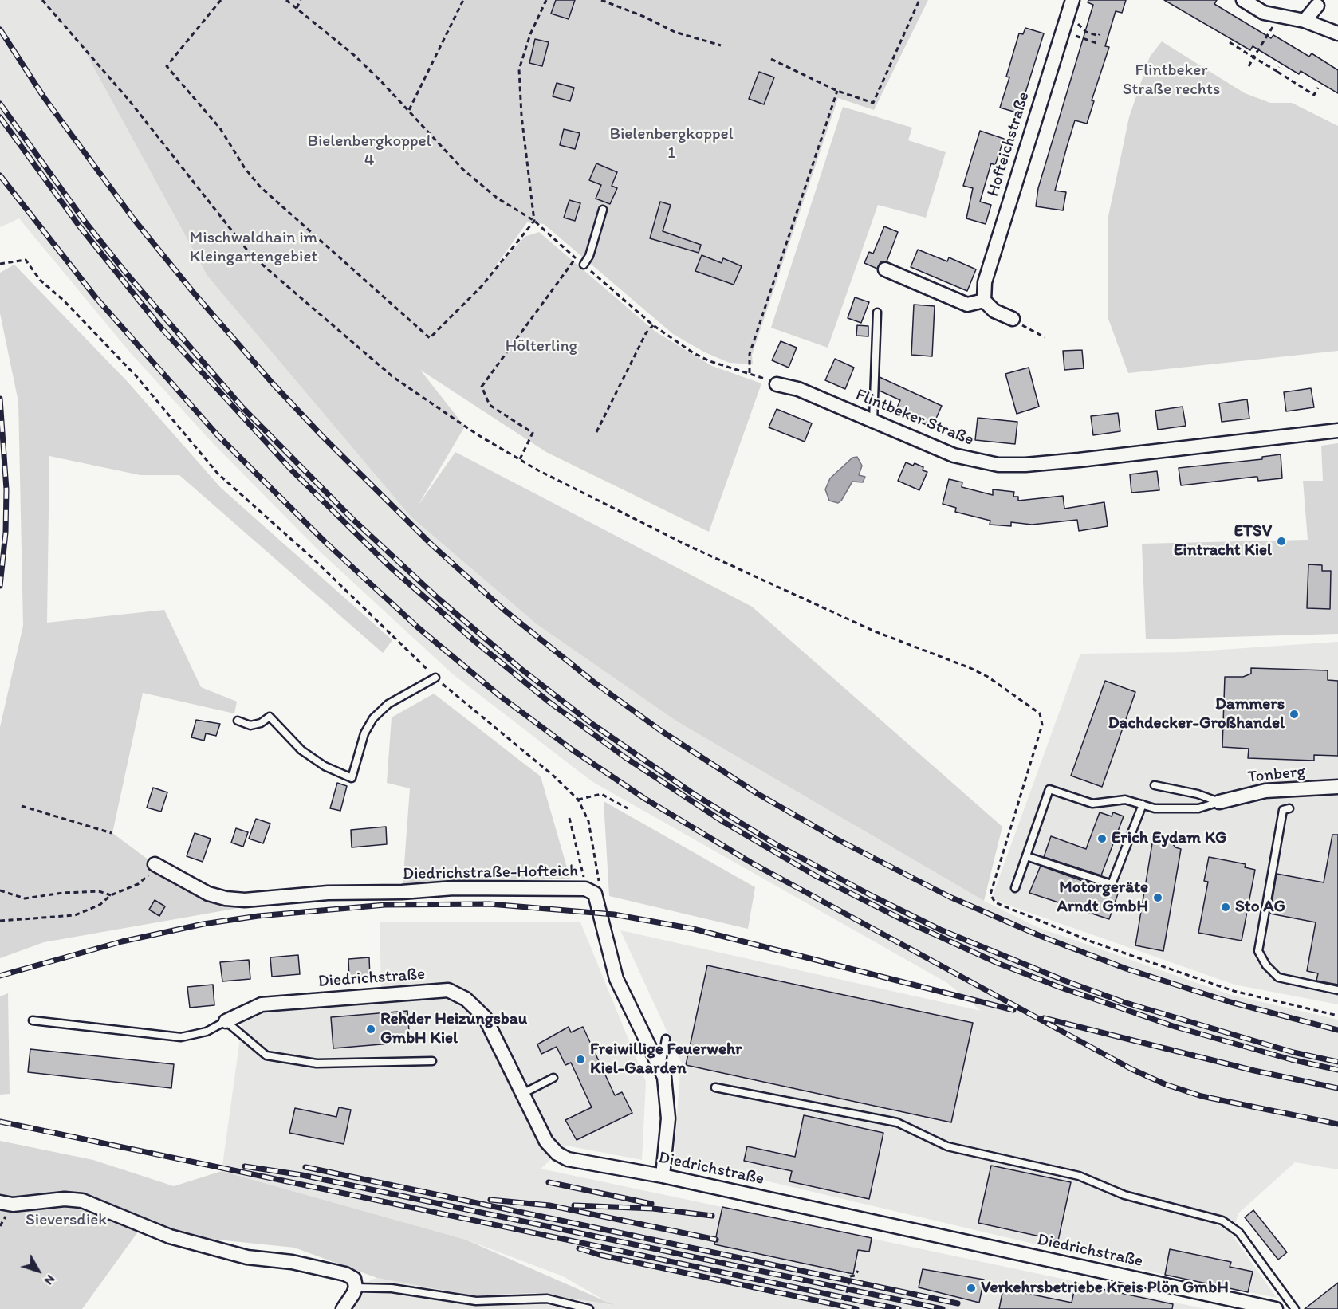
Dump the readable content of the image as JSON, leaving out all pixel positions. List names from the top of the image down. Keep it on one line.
{"streets":{"street":["Hofteichstraße","Flintbeker Straße","Tonberg","Diedrichstraße-Hofteich","Diedrichstraße"]},"crossings":[["Diedrichstraße-Hofteich","Diedrichstraße"]],"parks":["Flintbeker Straße rechts","Bielenbergkoppel 1","Bielenbergkoppel 4","Mischwaldhain im Kleingartengebiet","Hölterling","Sieversdiek"],"places":["ETSV Eintracht Kiel","Dammers Dachdecker-Großhandel","Erich Eydam KG","Motorgeräte Arndt GmbH","Sto AG","Rehder Heizungsbau GmbH Kiel","Freiwillige Feuerwehr Kiel-Gaarden","Verkehrsbetriebe Kreis Plön GmbH"],"north":"bottom right"}
